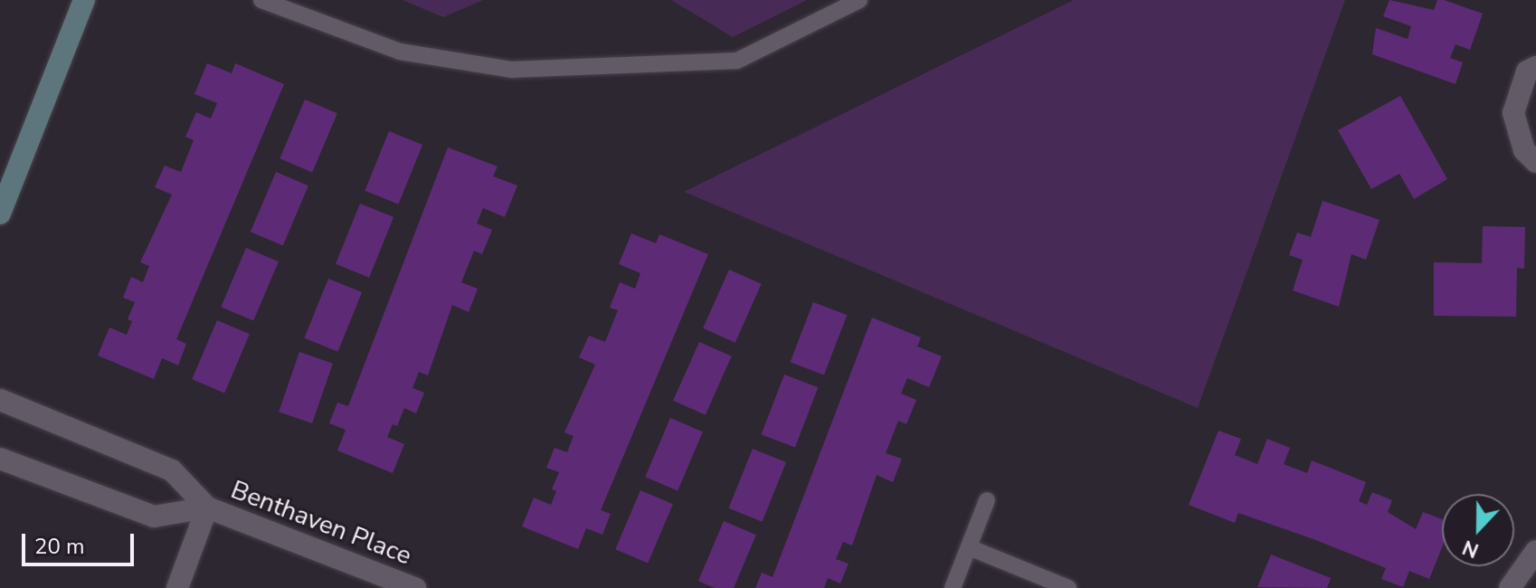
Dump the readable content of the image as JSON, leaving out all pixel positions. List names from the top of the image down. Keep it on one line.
{"streets":{"street":["Benthaven Place"]},"scale_bar":"20 m","north":"bottom"}
